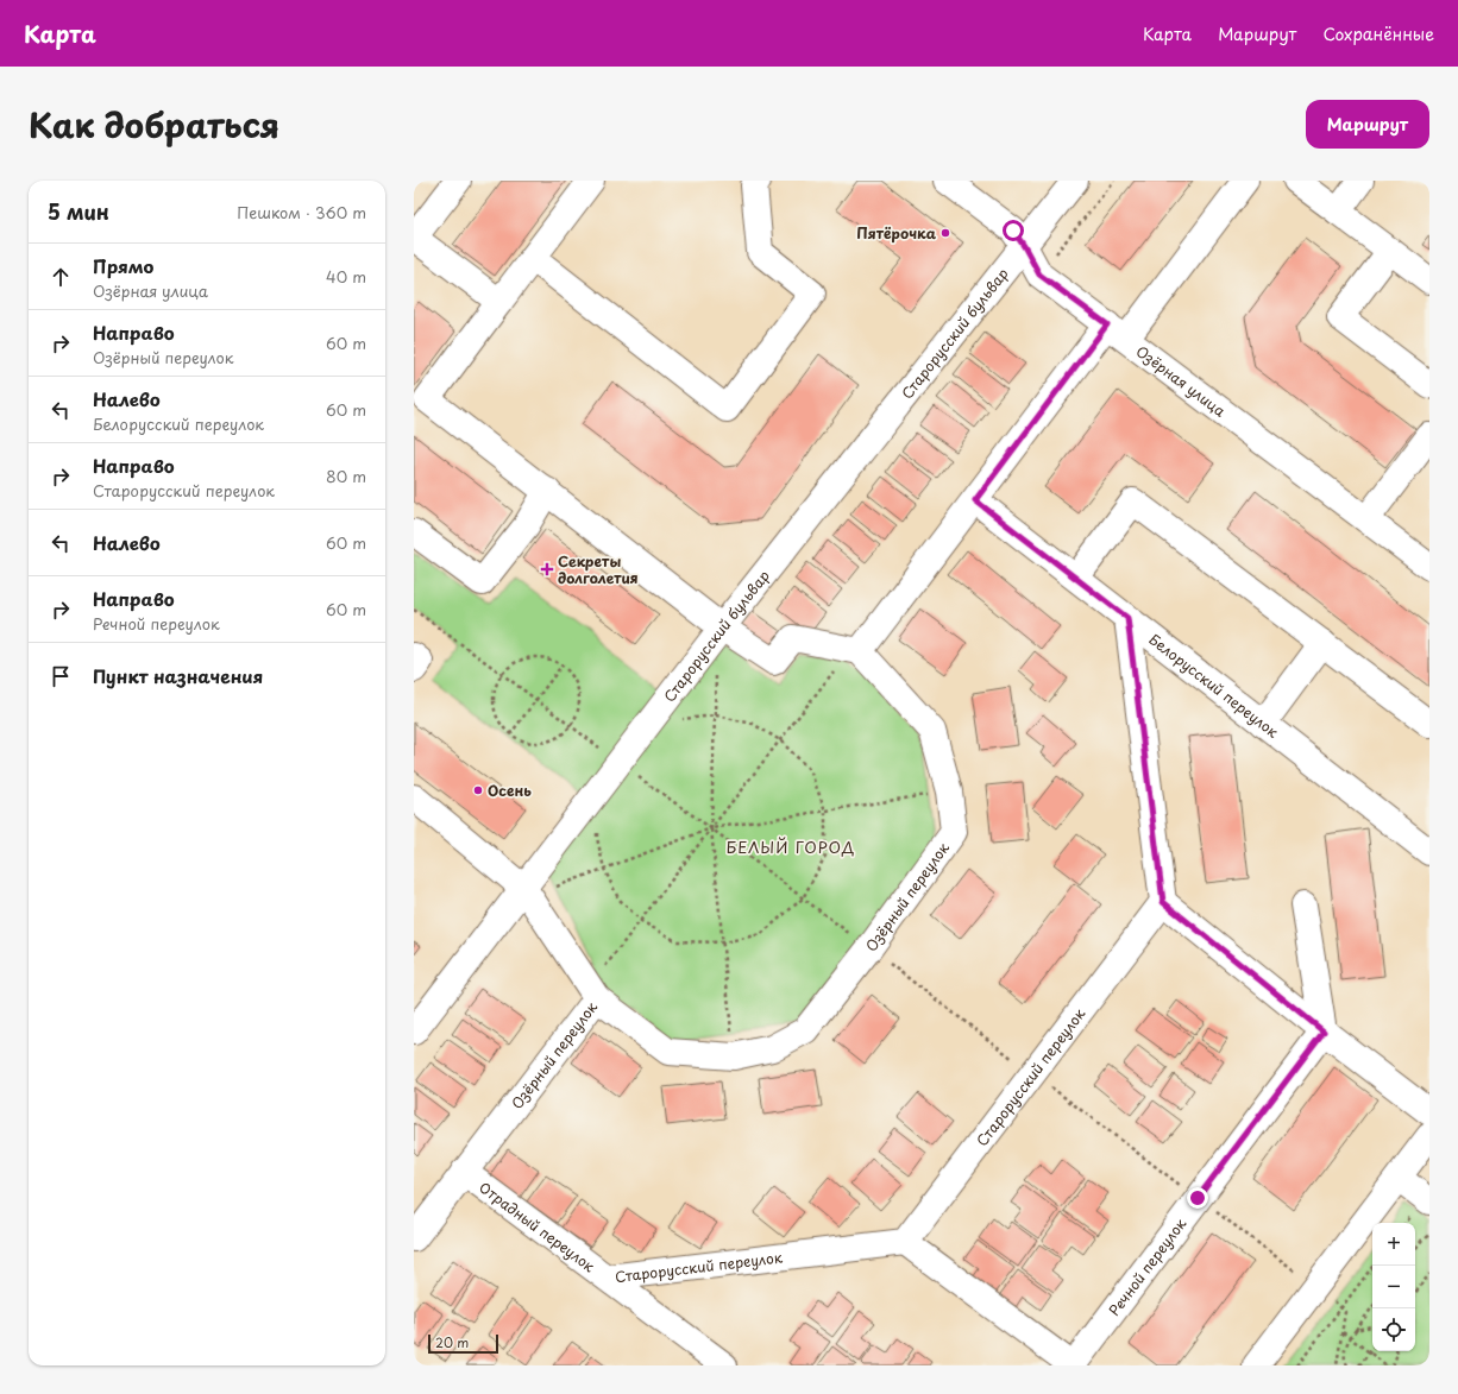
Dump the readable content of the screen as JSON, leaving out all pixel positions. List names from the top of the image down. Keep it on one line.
{"streets":{"street":["Старорусский бульвар","Озёрная улица","Белорусский переулок","Озёрный переулок","Старорусский переулок","Отрадный переулок","Речной переулок"]},"crossings":[["Старорусский бульвар","Озёрная улица"],["Озёрный переулок","Отрадный переулок"],["Старорусский переулок","Отрадный переулок"]],"districts":["БЕЛЫЙ ГОРОД"],"places":{"other":["Пятёрочка","Осень"],"health":["Секреты долголетия"]},"scale_bar":"20 m","page":{"header":"Карта","nav":["Карта","Маршрут","Сохранённые"],"title":"Как добраться","buttons":"Маршрут","heading":["5 мин","Пешком · 360 m"],"list":[["Прямо","Озёрная улица","40 m"],["Направо","Озёрный переулок","60 m"],["Налево","Белорусский переулок","60 m"],["Направо","Старорусский переулок","80 m"],["Налево","60 m"],["Направо","Речной переулок","60 m"],"Пункт назначения"],"map_buttons":["+","−"],"scale":"20 m"}}
